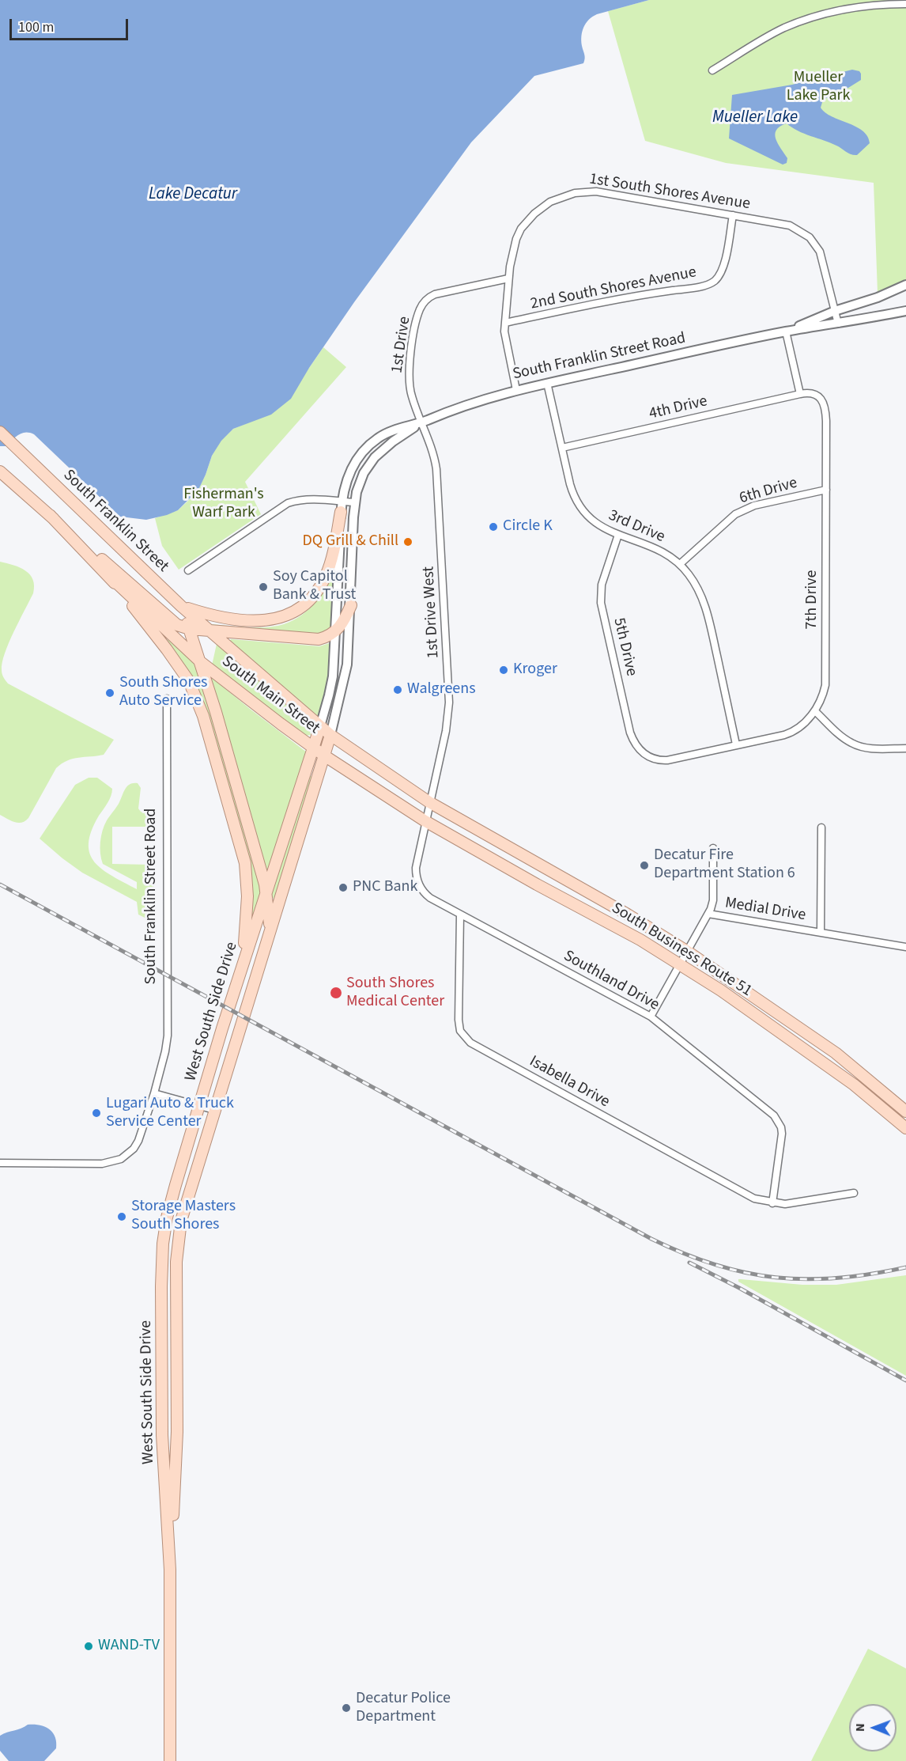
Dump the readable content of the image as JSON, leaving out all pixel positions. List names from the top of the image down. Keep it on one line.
{"streets":{"main road":["South Franklin Street Road","South Franklin Street","South Main Street","South Business Route 51","West South Side Drive"],"street":["1st South Shores Avenue","2nd South Shores Avenue","1st Drive","4th Drive","6th Drive","3rd Drive","7th Drive","1st Drive West","5th Drive","Medial Drive","Southland Drive","Isabella Drive"]},"crossings":[["1st South Shores Avenue","2nd South Shores Avenue"],["1st South Shores Avenue","1st Drive"],["1st South Shores Avenue","South Franklin Street Road"],["1st Drive","South Franklin Street Road"],["1st Drive","1st Drive West"],["South Franklin Street Road","3rd Drive"],["South Franklin Street Road","1st Drive West"],["South Franklin Street Road","South Main Street"],["South Franklin Street Road","West South Side Drive"],["4th Drive","3rd Drive"],["4th Drive","7th Drive"],["6th Drive","3rd Drive"],["6th Drive","7th Drive"],["South Franklin Street","South Main Street"],["3rd Drive","7th Drive"],["3rd Drive","5th Drive"],["7th Drive","5th Drive"],["1st Drive West","South Main Street"],["1st Drive West","South Business Route 51"],["1st Drive West","Southland Drive"],["South Main Street","South Business Route 51"],["South Main Street","Southland Drive"],["South Main Street","West South Side Drive"],["Medial Drive","South Business Route 51"],["Medial Drive","Southland Drive"],["South Business Route 51","Southland Drive"],["Southland Drive","Isabella Drive"]],"water":["Mueller Lake","Lake Decatur"],"parks":["Mueller Lake Park","Fisherman's Warf Park"],"places":["Circle K","DQ Grill & Chill","Soy Capitol Bank & Trust","Kroger","Walgreens","South Shores Auto Service","Decatur Fire Department Station 6","PNC Bank","South Shores Medical Center","Lugari Auto & Truck Service Center","Storage Masters South Shores","WAND-TV","Decatur Police Department"],"scale_bar":"100 m","north":"left"}
